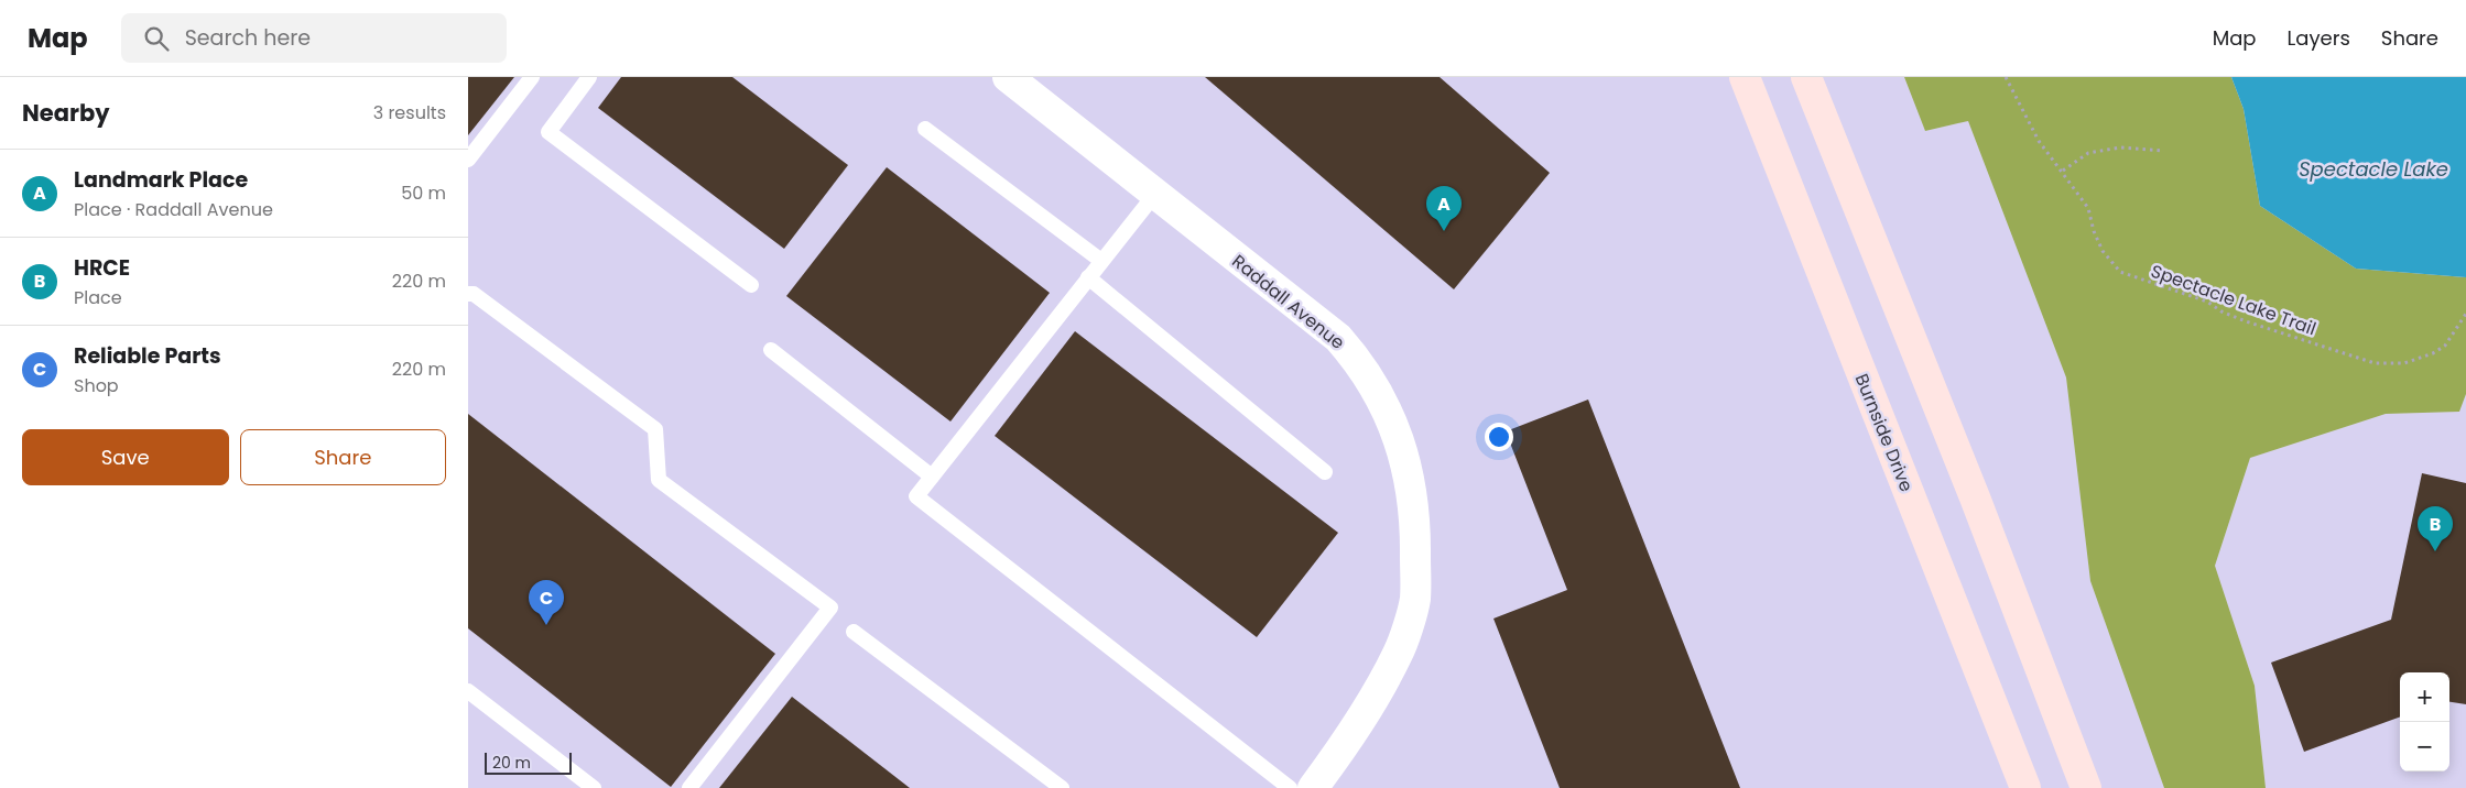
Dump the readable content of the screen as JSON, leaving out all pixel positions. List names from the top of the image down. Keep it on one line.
{"streets":{"main road":["Burnside Drive"],"street":["Raddall Avenue"],"path":["Spectacle Lake Trail"]},"water":["Spectacle Lake"],"scale_bar":"20 m","page":{"header":"Map","search":"Search here","nav":["Map","Layers","Share"],"heading":["Nearby","3 results"],"list":[{"mark":"A","name":"Landmark Place","note":"Place · Raddall Avenue","value":"50 m"},{"mark":"B","name":"HRCE","note":"Place","value":"220 m"},{"mark":"C","name":"Reliable Parts","note":"Shop","value":"220 m"}],"pins":["A","B","C"],"buttons":["Save","Share"],"map_buttons":["+","−"],"scale":"20 m"}}
